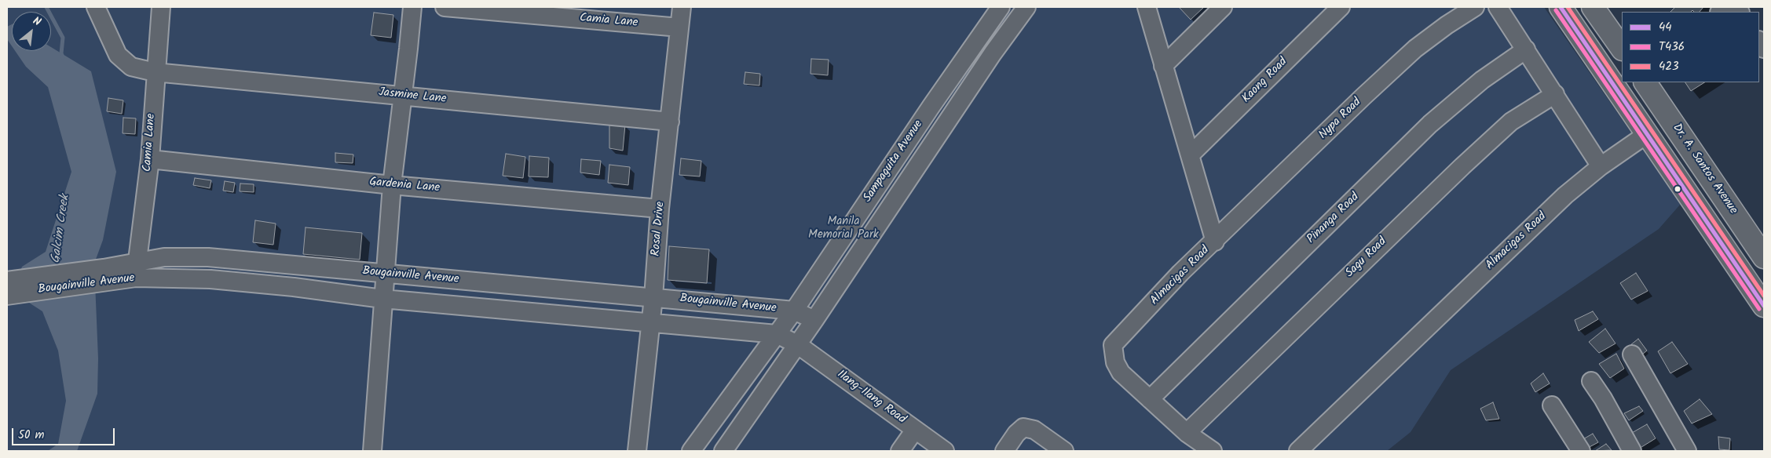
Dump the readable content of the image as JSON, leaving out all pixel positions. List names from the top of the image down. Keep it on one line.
{"streets":{"main road":["Dr. A. Santos Avenue"],"street":["Camia Lane","Kaong Road","Jasmine Lane","Nypa Road","Sampaguita Avenue","Gardenia Lane","Pinanga Road","Rosal Drive","Almacigas Road","Sagu Road","Bougainville Avenue","Ilang-Ilang Road"]},"crossings":[["Camia Lane","Jasmine Lane"],["Camia Lane","Gardenia Lane"],["Camia Lane","Rosal Drive"],["Camia Lane","Bougainville Avenue"],["Kaong Road","Almacigas Road"],["Jasmine Lane","Rosal Drive"],["Nypa Road","Almacigas Road"],["Sampaguita Avenue","Bougainville Avenue"],["Sampaguita Avenue","Ilang-Ilang Road"],["Gardenia Lane","Rosal Drive"],["Pinanga Road","Almacigas Road"],["Rosal Drive","Bougainville Avenue"],["Almacigas Road","Sagu Road"],["Bougainville Avenue","Ilang-Ilang Road"]],"water":["Galcim Creek"],"parks":["Manila Memorial Park"],"lines":["transit line 44","transit line 423","transit line T436"],"legend":["44","T436","423"],"scale_bar":"50 m","north":"top right"}
